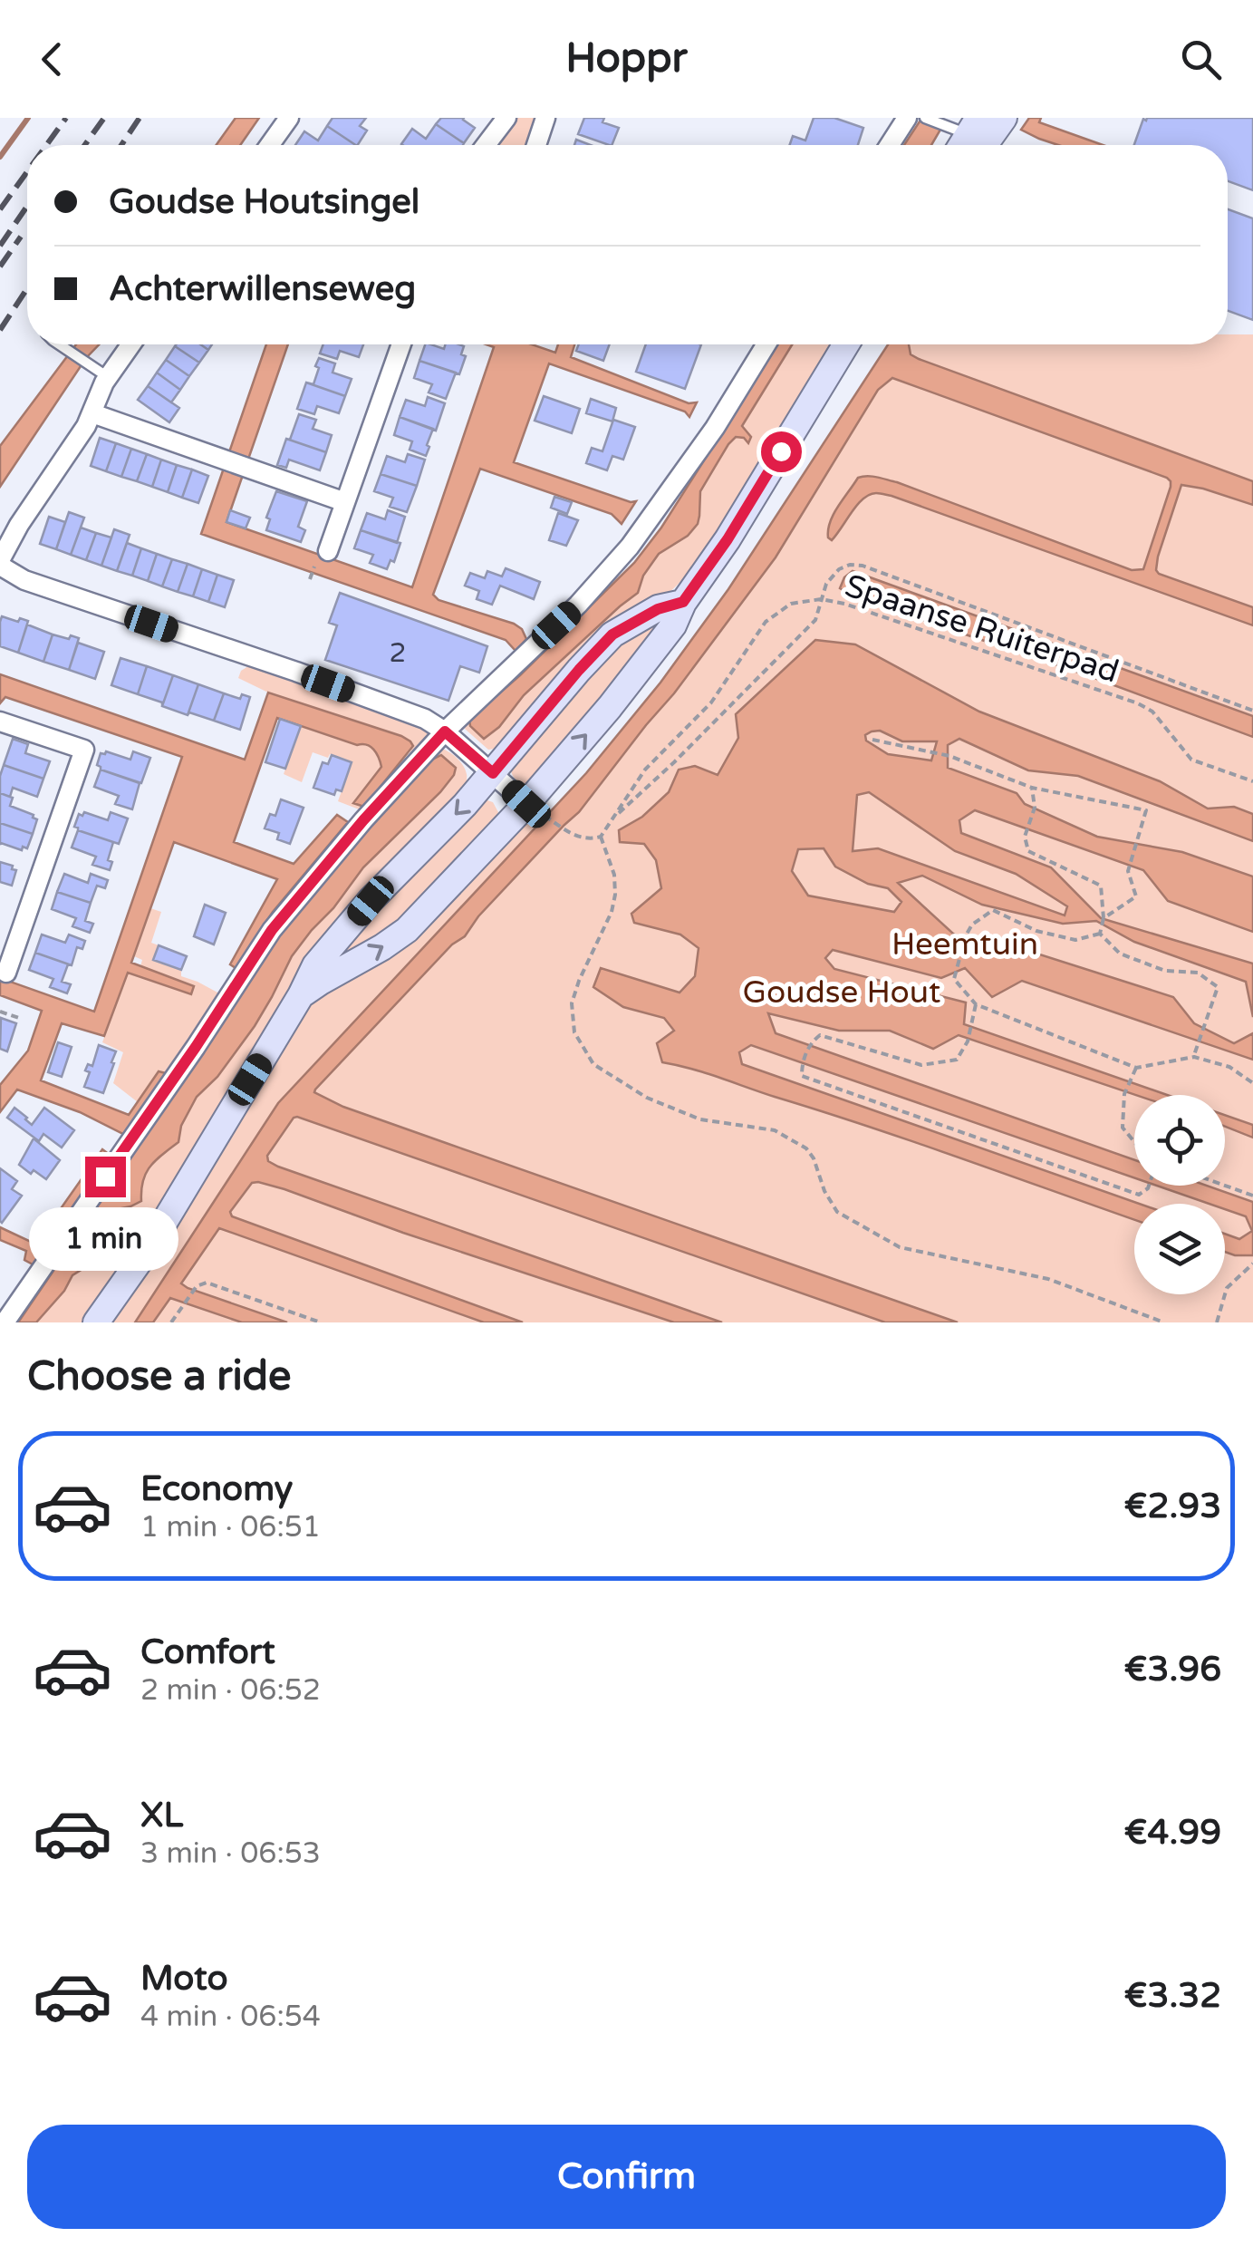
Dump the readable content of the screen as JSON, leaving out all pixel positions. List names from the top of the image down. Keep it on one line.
{"streets":{"path":["Spaanse Ruiterpad"]},"parks":["Heemtuin","Goudse Hout"],"house_numbers":["2"],"page":{"header":"Hoppr","banner":["Goudse Houtsingel","Achterwillenseweg"],"bubble":"1 min","heading":"Choose a ride","list":[{"name":"Economy","note":"1 min · 06:51","value":"€2.93"},{"name":"Comfort","note":"2 min · 06:52","value":"€3.96"},{"name":"XL","note":"3 min · 06:53","value":"€4.99"},{"name":"Moto","note":"4 min · 06:54","value":"€3.32"}],"buttons":"Confirm"}}
